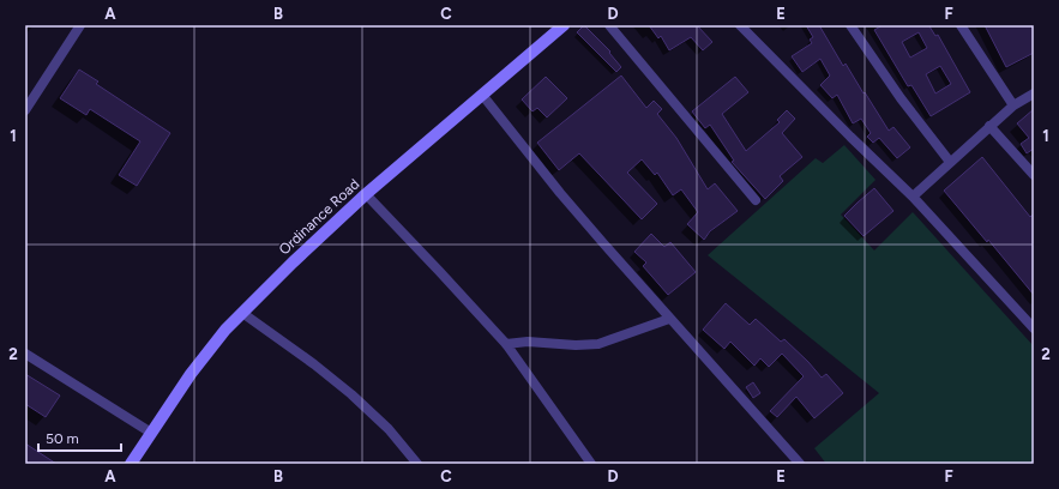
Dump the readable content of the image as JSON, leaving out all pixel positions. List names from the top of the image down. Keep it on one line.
{"streets":{"street":["Ordinance Road"]},"scale_bar":"50 m","grid":{"columns":["A","B","C","D","E","F"],"rows":["1","2"]}}
